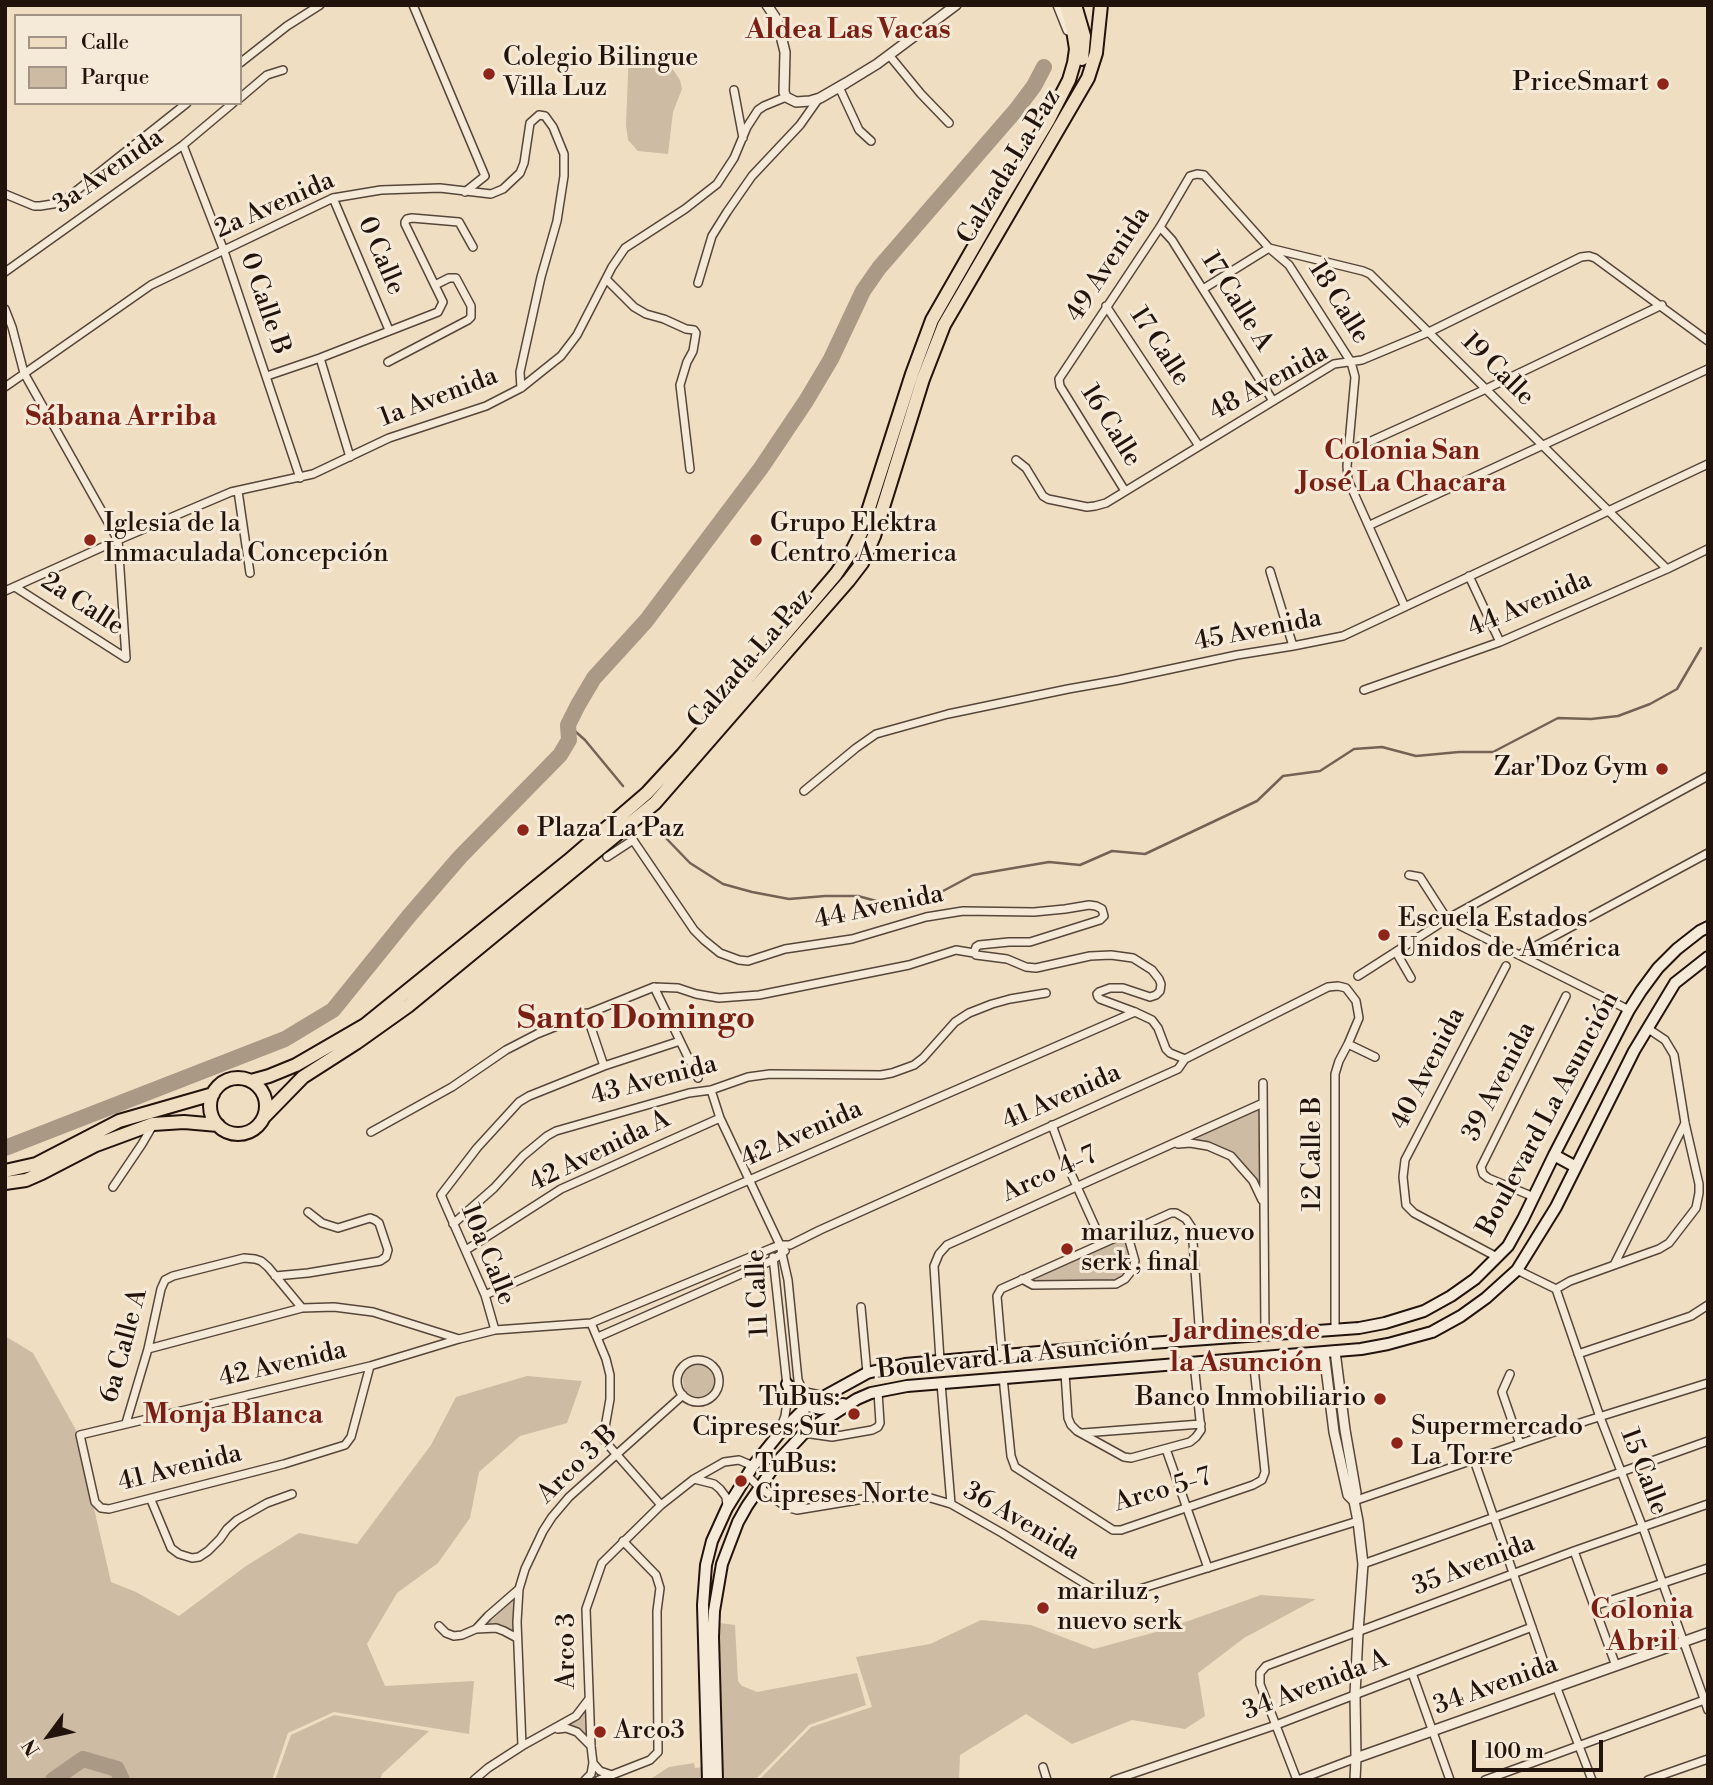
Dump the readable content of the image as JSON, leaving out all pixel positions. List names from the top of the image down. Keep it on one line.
{"streets":{"main road":["Calzada La Paz","Boulevard La Asunción"],"street":["3a Avenida","2a Avenida","0 Calle","49 Avenida","17 Calle A","18 Calle","0 Calle B","17 Calle","19 Calle","48 Avenida","1a Avenida","16 Calle","2a Calle","44 Avenida","45 Avenida","40 Avenida","43 Avenida","39 Avenida","41 Avenida","42 Avenida","42 Avenida A","12 Calle B","Arco 4-7","10a Calle","11 Calle","6a Calle A","Arco 3 B","15 Calle","Arco 5-7","36 Avenida","35 Avenida","Arco 3","34 Avenida A","34 Avenida"]},"crossings":[["Calzada La Paz","44 Avenida"],["3a Avenida","0 Calle B"],["2a Avenida","0 Calle"],["2a Avenida","0 Calle B"],["2a Avenida","1a Avenida"],["49 Avenida","17 Calle A"],["49 Avenida","18 Calle"],["49 Avenida","17 Calle"],["49 Avenida","16 Calle"],["17 Calle A","48 Avenida"],["18 Calle","19 Calle"],["18 Calle","48 Avenida"],["18 Calle","45 Avenida"],["0 Calle B","1a Avenida"],["17 Calle","48 Avenida"],["19 Calle","48 Avenida"],["19 Calle","44 Avenida"],["19 Calle","45 Avenida"],["48 Avenida","16 Calle"],["1a Avenida","2a Calle"],["44 Avenida","42 Avenida"],["40 Avenida","Boulevard La Asunción"],["43 Avenida","10a Calle"],["39 Avenida","Boulevard La Asunción"],["41 Avenida","42 Avenida"],["41 Avenida","12 Calle B"],["41 Avenida","10a Calle"],["41 Avenida","11 Calle"],["Boulevard La Asunción","12 Calle B"],["Boulevard La Asunción","Arco 4-7"],["Boulevard La Asunción","11 Calle"],["Boulevard La Asunción","Arco 5-7"],["Boulevard La Asunción","36 Avenida"],["Boulevard La Asunción","Arco 3"],["42 Avenida","10a Calle"],["42 Avenida","11 Calle"],["42 Avenida","6a Calle A"],["42 Avenida A","10a Calle"],["15 Calle","35 Avenida"],["15 Calle","34 Avenida"],["35 Avenida","34 Avenida A"]],"districts":["Aldea Las Vacas","Sábana Arriba","Colonia San José La Chacara","Santo Domingo","Jardines de la Asunción","Monja Blanca","Colonia Abril"],"places":["Colegio Bilingue Villa Luz","PriceSmart","Iglesia de la Inmaculada Concepción","Grupo Elektra Centro America","Zar'Doz Gym","Plaza La Paz","Escuela Estados Unidos de América","mariluz, nuevo serk , final","Banco Inmobiliario","TuBus: Cipreses Sur","Supermercado La Torre","TuBus: Cipreses Norte","mariluz , nuevo serk","Arco3"],"legend":["Calle","Parque"],"scale_bar":"100 m","north":"bottom left"}
